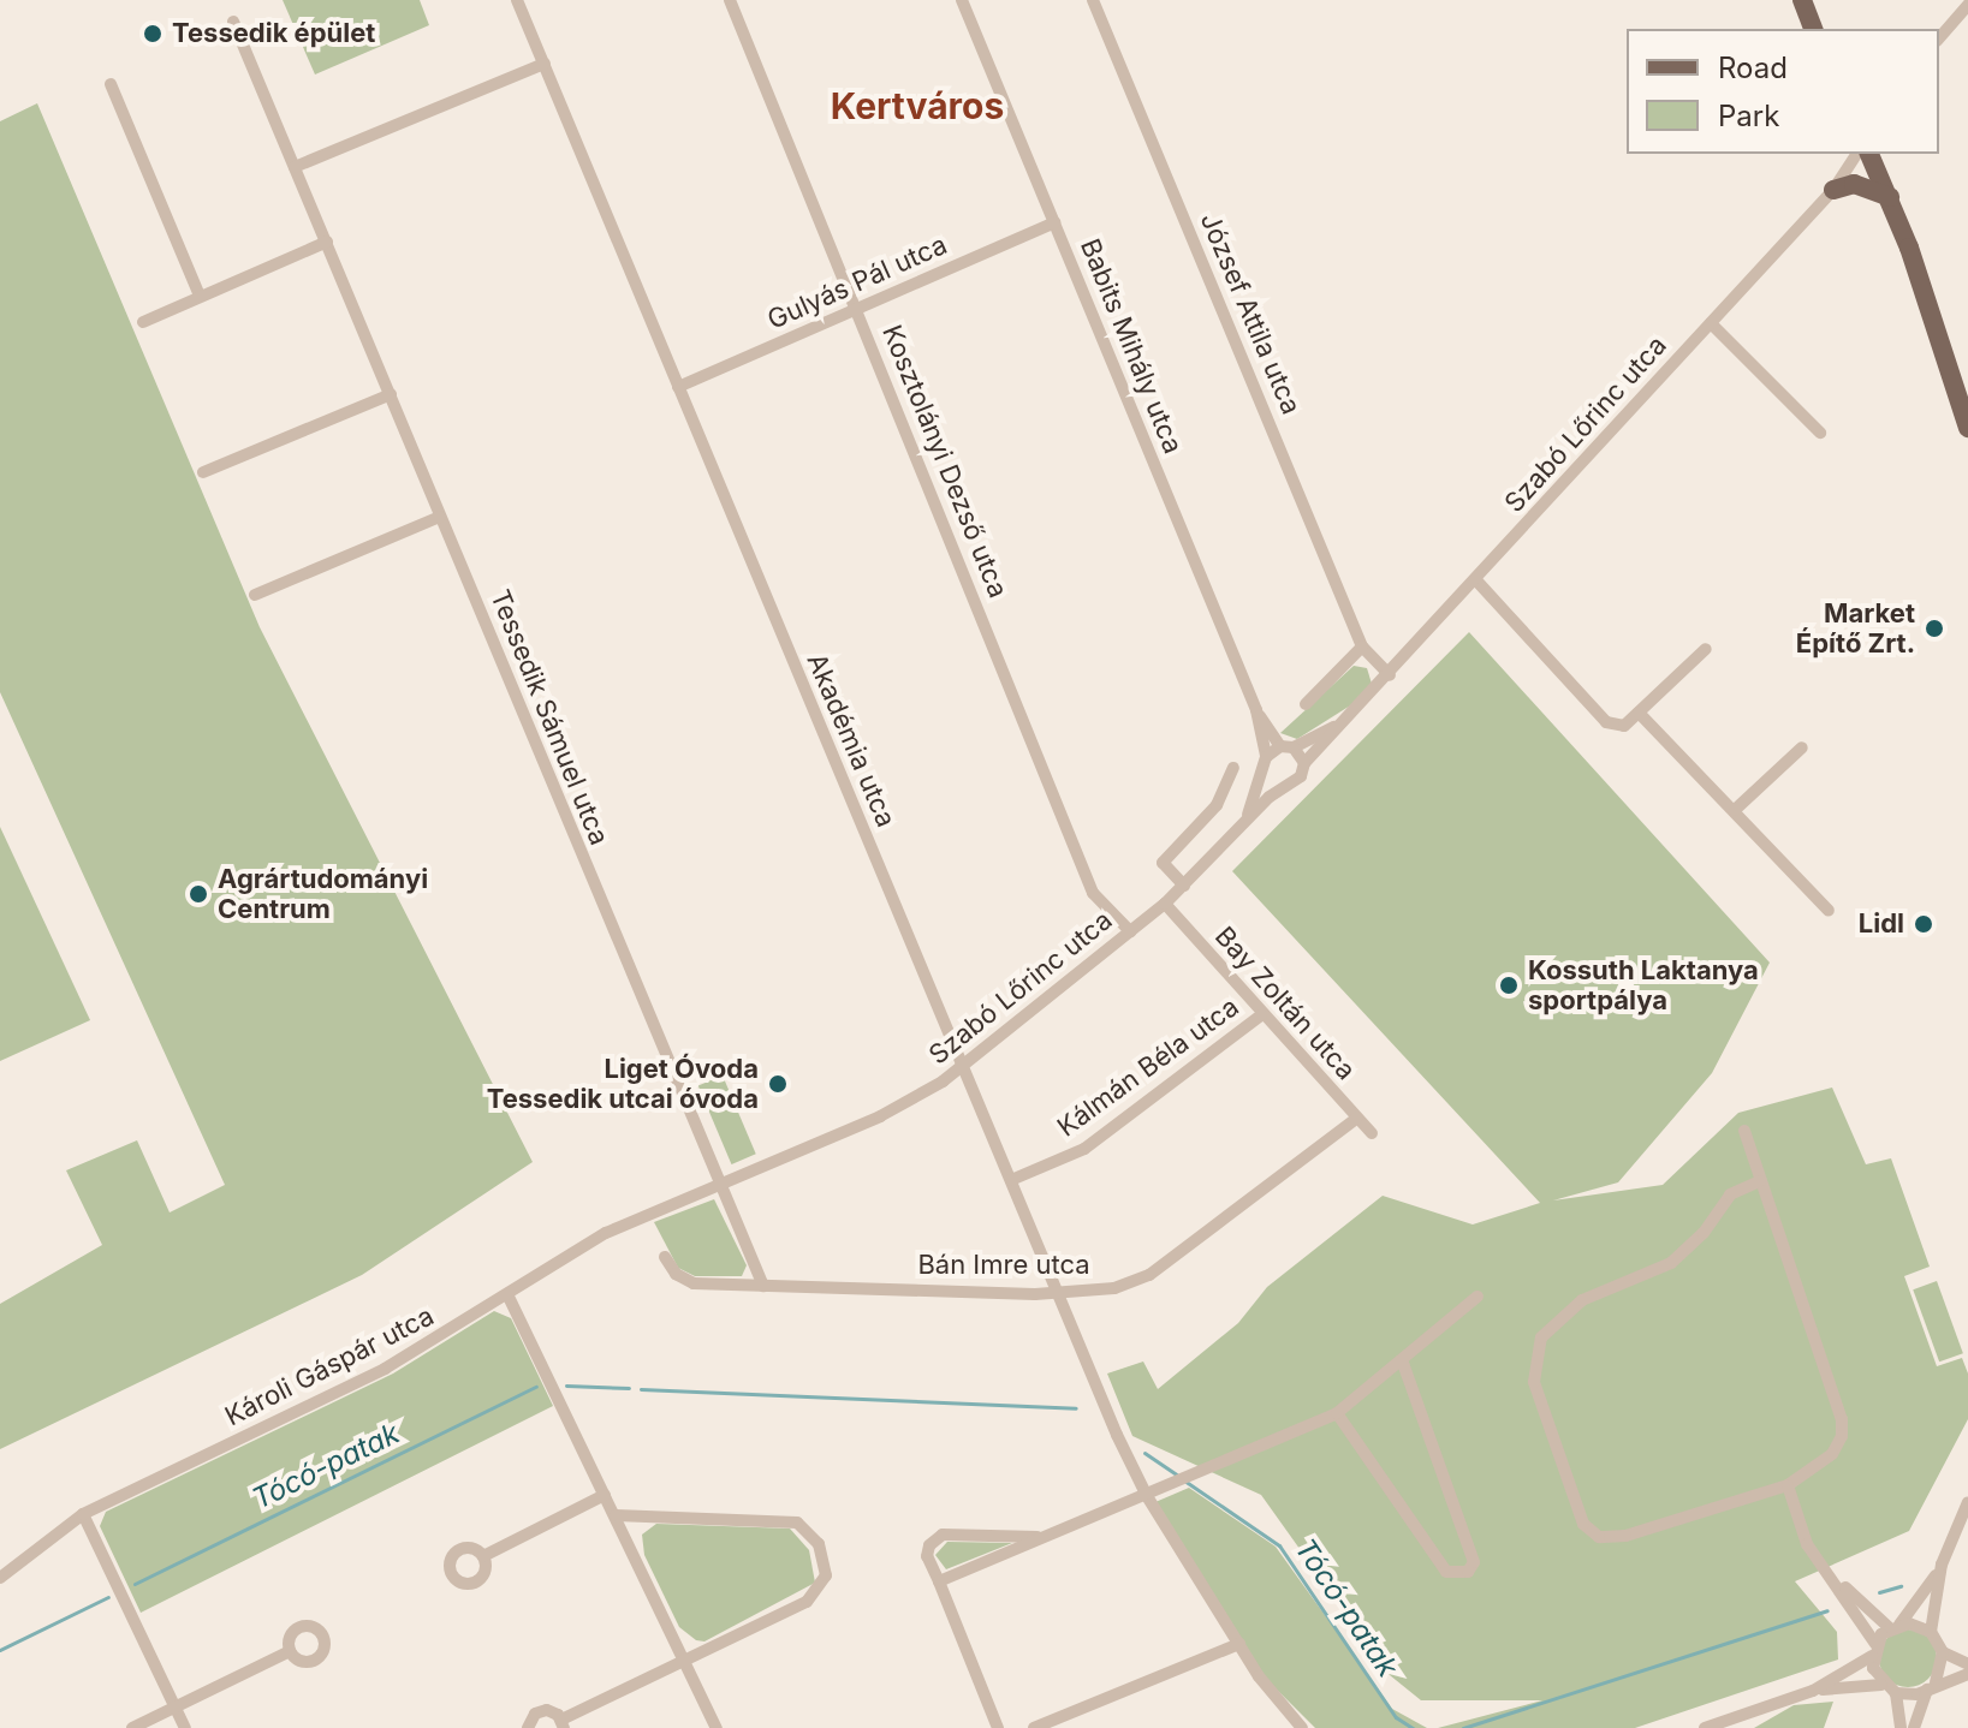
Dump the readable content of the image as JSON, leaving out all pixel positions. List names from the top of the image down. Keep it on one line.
{"streets":{"street":["Gulyás Pál utca","József Attila utca","Babits Mihály utca","Szabó Lőrinc utca","Kosztolányi Dezső utca","Tessedik Sámuel utca","Akadémia utca","Bay Zoltán utca","Kálmán Béla utca","Bán Imre utca","Károli Gáspár utca"]},"crossings":[["Gulyás Pál utca","Babits Mihály utca"],["Gulyás Pál utca","Kosztolányi Dezső utca"],["Gulyás Pál utca","Akadémia utca"],["Babits Mihály utca","Szabó Lőrinc utca"],["Szabó Lőrinc utca","Kosztolányi Dezső utca"],["Szabó Lőrinc utca","Tessedik Sámuel utca"],["Szabó Lőrinc utca","Akadémia utca"],["Szabó Lőrinc utca","Bay Zoltán utca"],["Szabó Lőrinc utca","Károli Gáspár utca"],["Tessedik Sámuel utca","Bán Imre utca"],["Akadémia utca","Kálmán Béla utca"],["Akadémia utca","Bán Imre utca"],["Bay Zoltán utca","Kálmán Béla utca"],["Bay Zoltán utca","Bán Imre utca"]],"districts":["Kertváros"],"water":["Tócó-patak"],"places":["Tessedik épület","Market Építő Zrt.","Agrártudományi Centrum","Lidl","Kossuth Laktanya sportpálya","Liget Óvoda Tessedik utcai óvoda"],"legend":["Road","Park"]}
